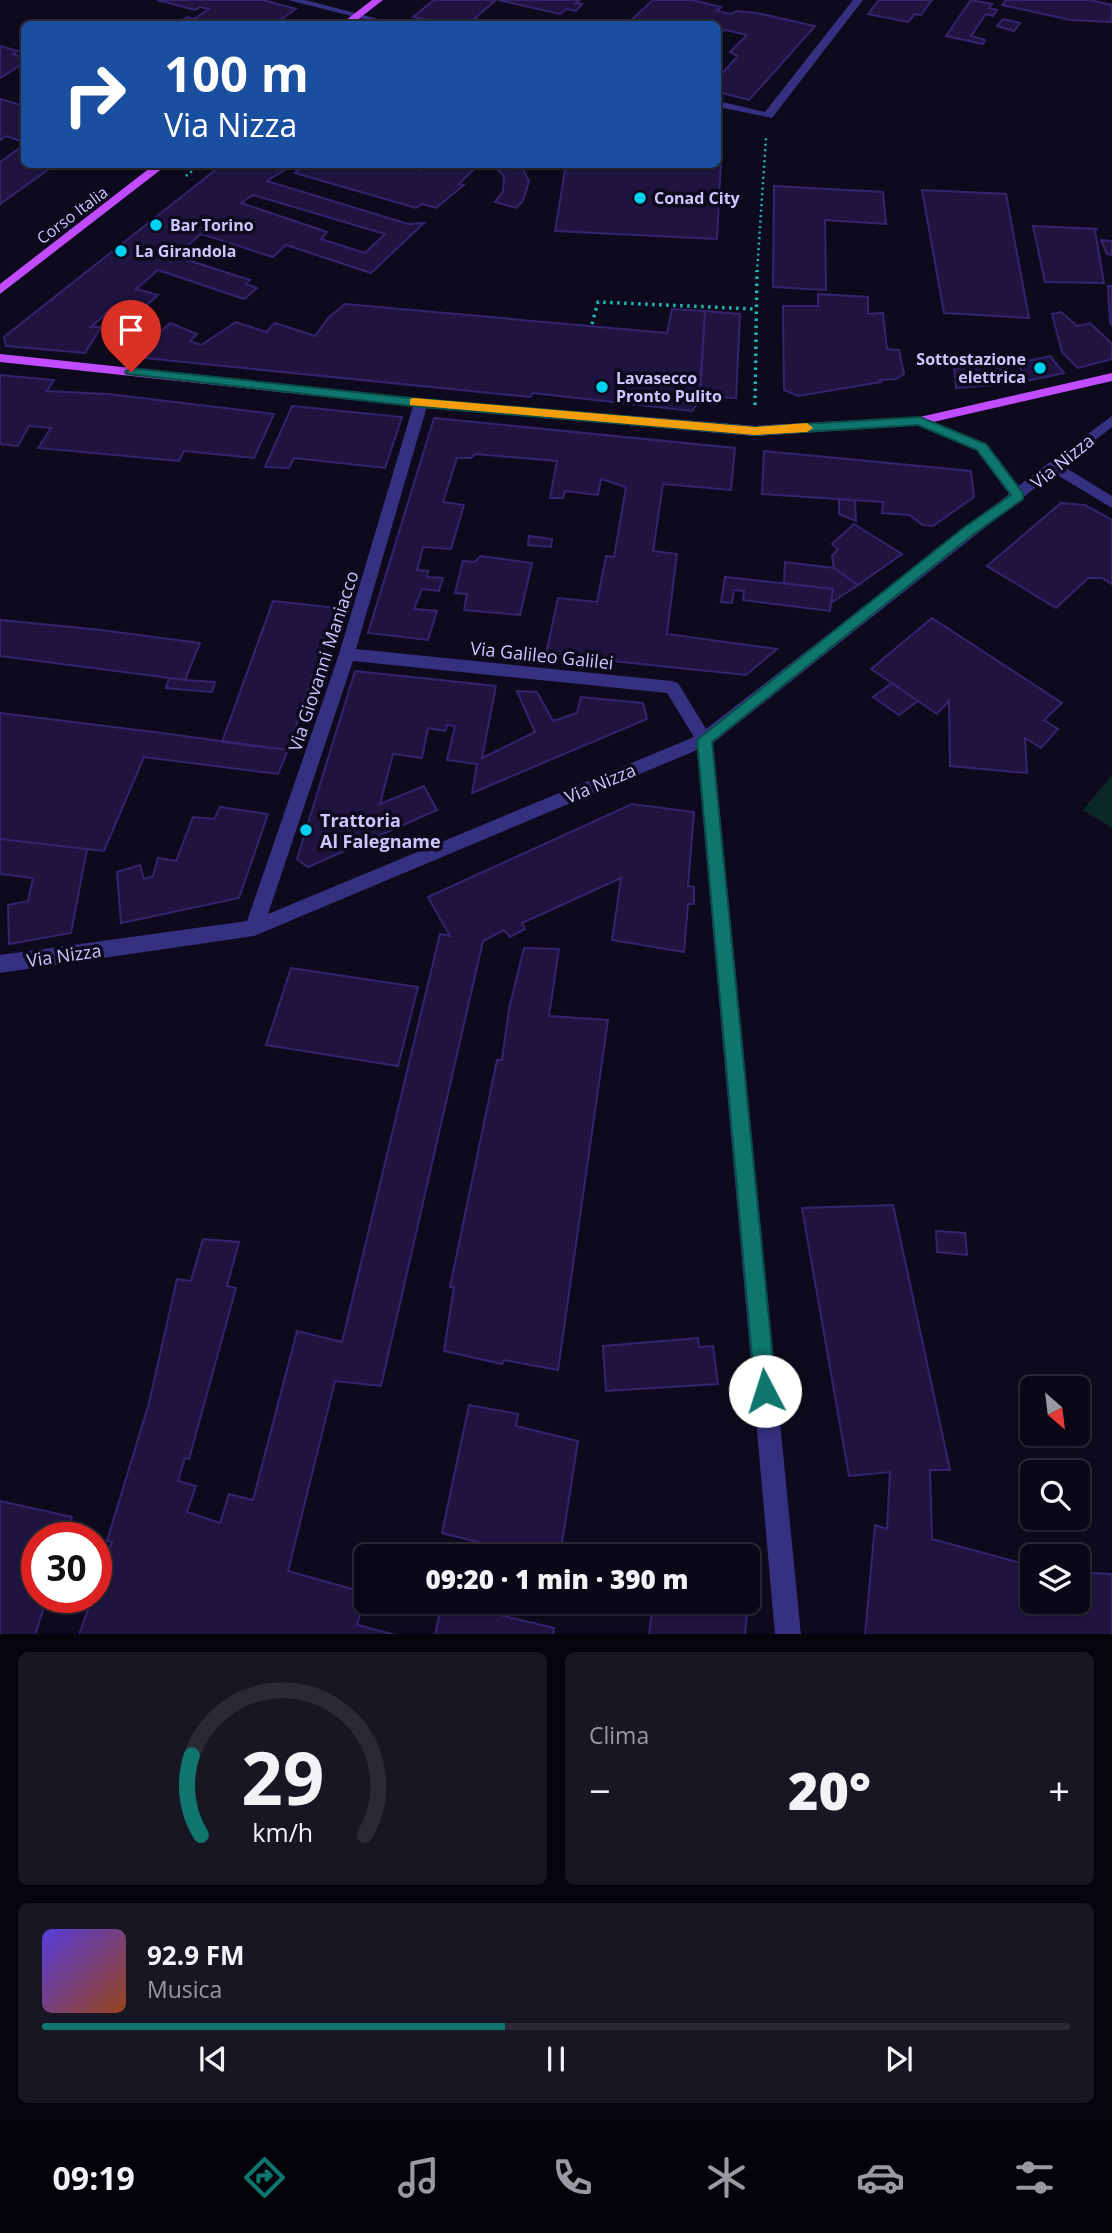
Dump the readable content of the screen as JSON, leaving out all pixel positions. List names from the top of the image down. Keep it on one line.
{"streets":{"main road":["Corso Italia"],"street":["Via Nizza","Via Galileo Galilei","Via Giovanni Maniacco"]},"crossings":[["Via Nizza","Via Galileo Galilei"],["Via Nizza","Via Giovanni Maniacco"],["Via Galileo Galilei","Via Giovanni Maniacco"]],"places":["Conad City","Bar Torino","La Girandola","Sottostazione elettrica","Lavasecco Pronto Pulito","Trattoria Al Falegname"],"north":"bottom right","page":{"turn":["100 m","Via Nizza"],"limit":"30","trip":"09:20 · 1 min · 390 m","tile":"Clima","heat":["−","20°","+"],"song":["92.9 FM","Musica"],"tabs":"09:19","gauge":["29","km/h"]}}
